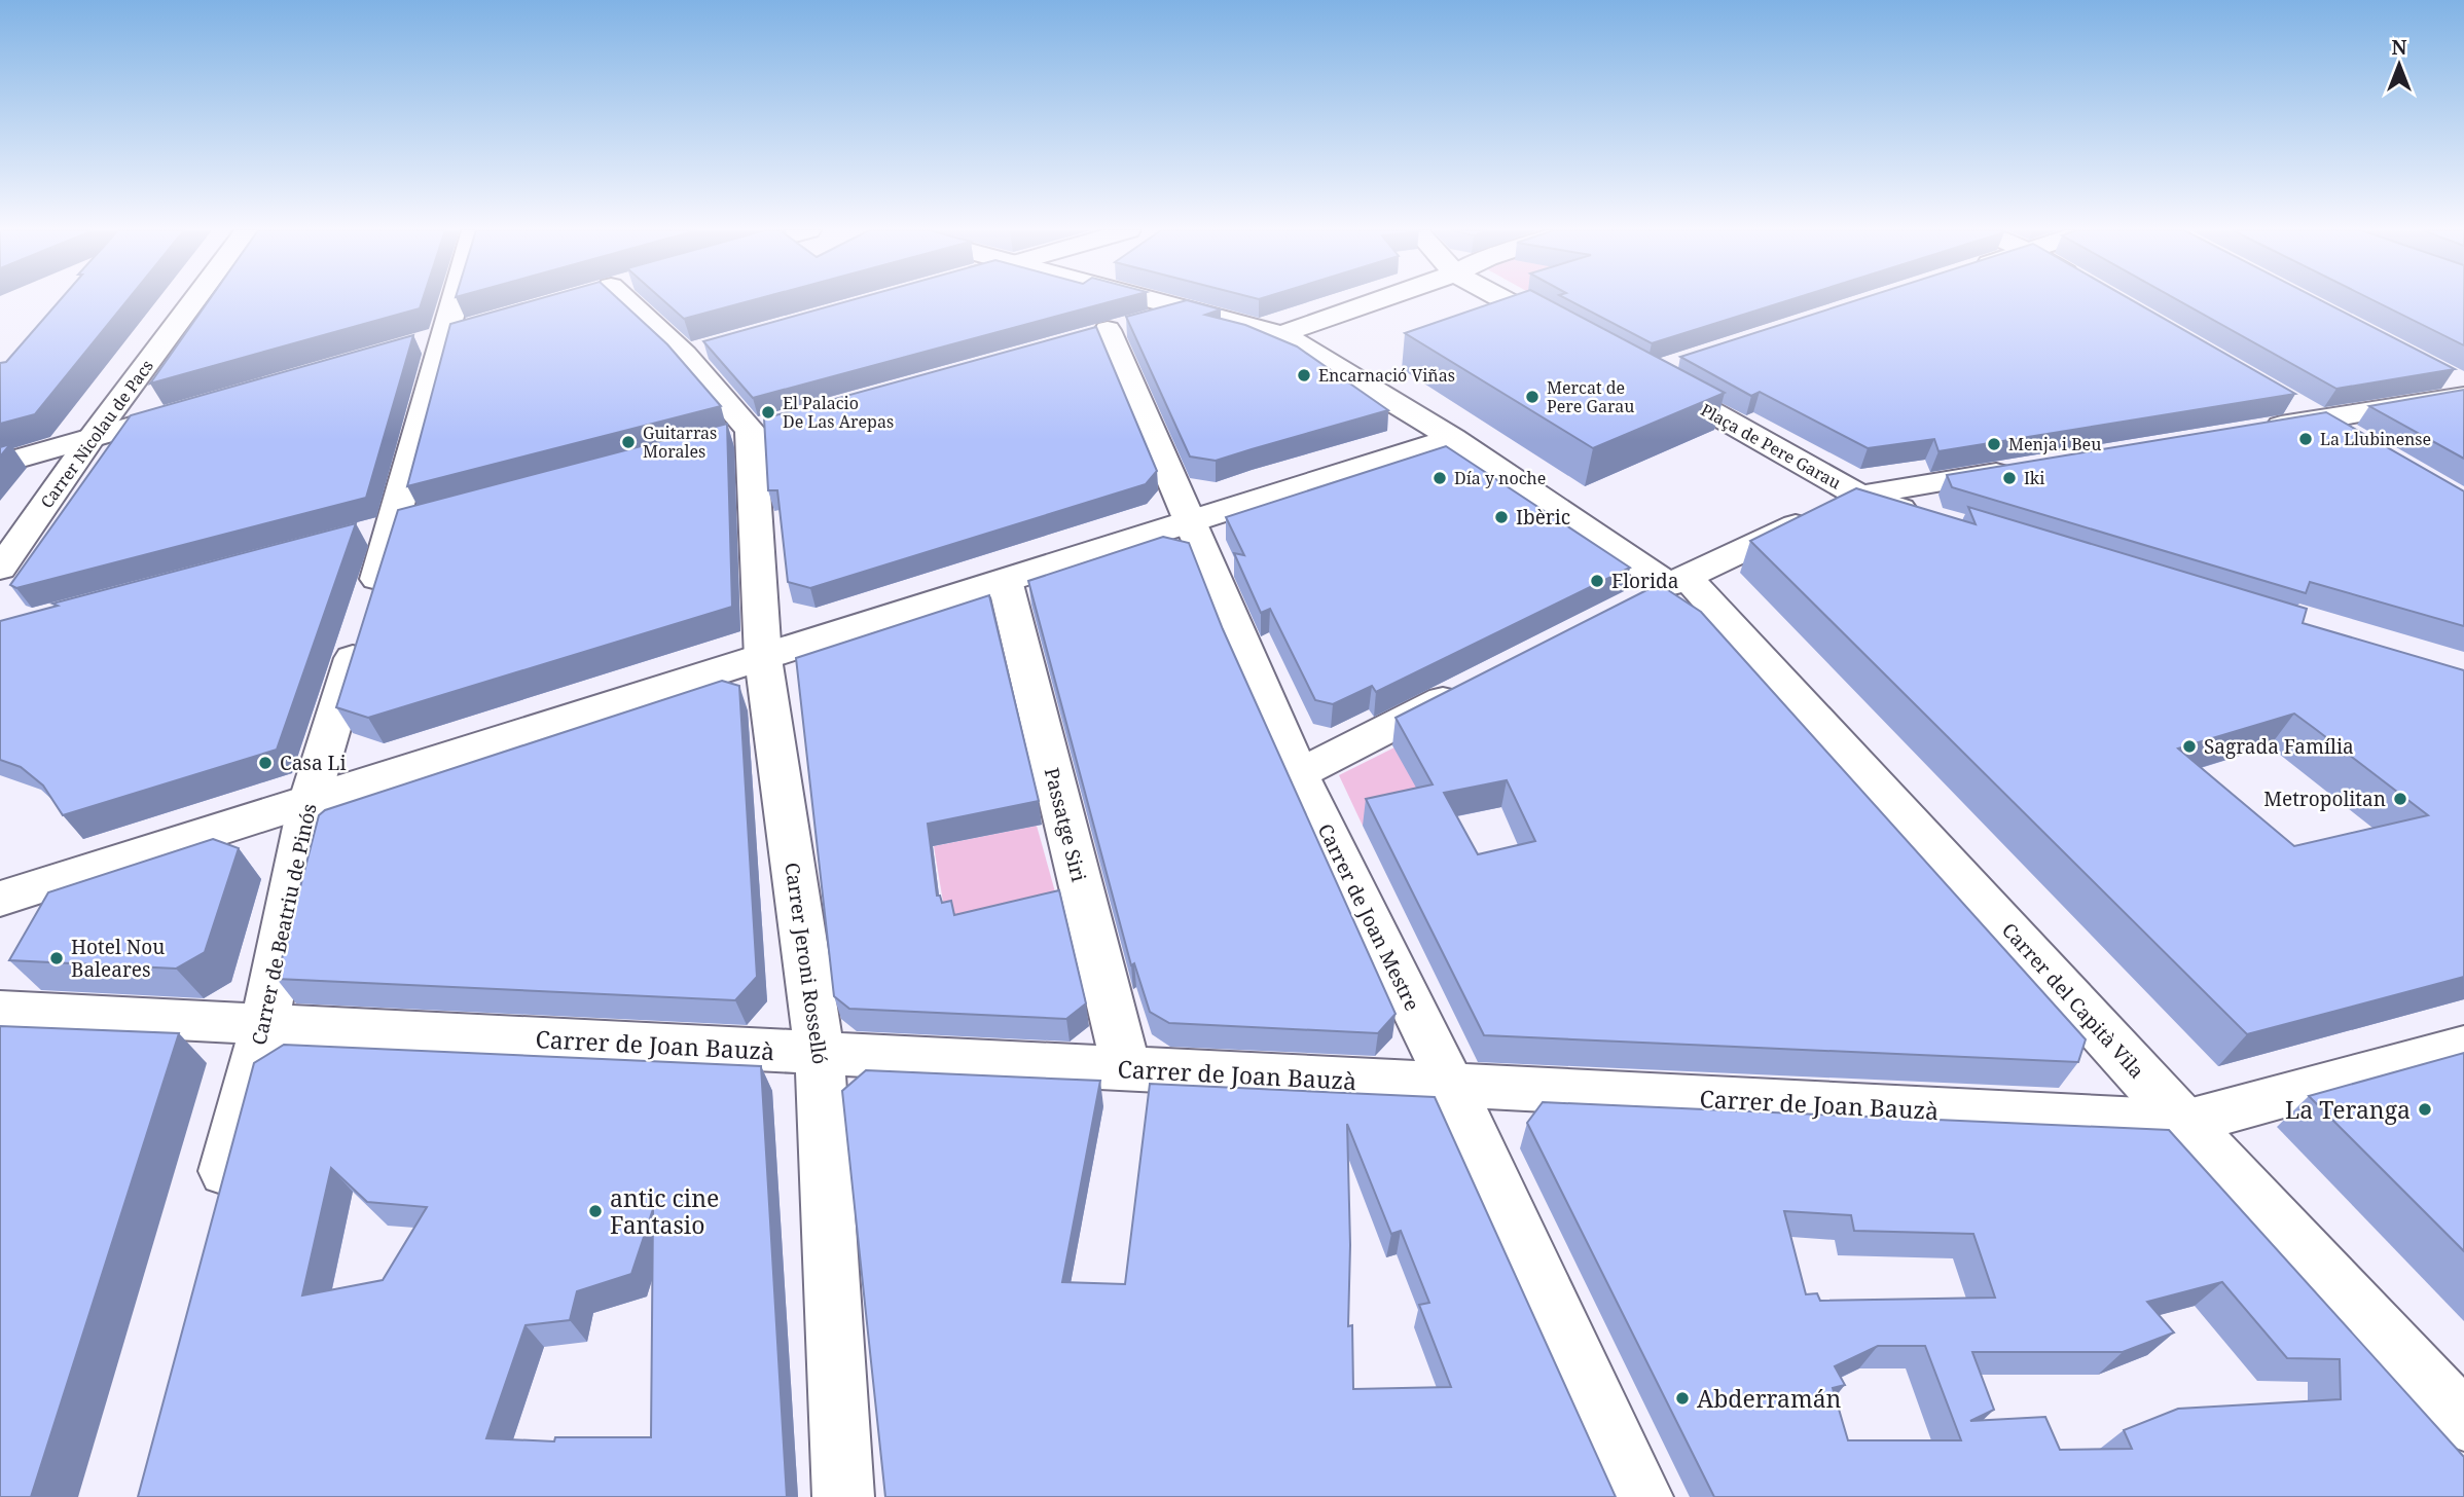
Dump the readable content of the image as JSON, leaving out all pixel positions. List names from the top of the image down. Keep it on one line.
{"streets":{"street":["Carrer Nicolau de Pacs","Plaça de Pere Garau","Passatge Siri","Carrer de Joan Mestre","Carrer de Beatriu de Pinós","Carrer Jeroni Rosselló","Carrer del Capità Vila","Carrer de Joan Bauzà"]},"crossings":[["Plaça de Pere Garau","Carrer del Capità Vila"],["Passatge Siri","Carrer de Joan Bauzà"],["Carrer de Joan Mestre","Carrer de Joan Bauzà"],["Carrer de Beatriu de Pinós","Carrer de Joan Bauzà"],["Carrer Jeroni Rosselló","Carrer de Joan Bauzà"],["Carrer del Capità Vila","Carrer de Joan Bauzà"]],"places":["Encarnació Viñas","Mercat de Pere Garau","El Palacio De Las Arepas","La Llubinense","Guitarras Morales","Menja i Beu","Día y noche","Iki","Ibèric","Florida","Sagrada Família","Casa Li","Metropolitan","Hotel Nou Baleares","La Teranga","antic cine Fantasio","Abderramán"],"north":"top"}
